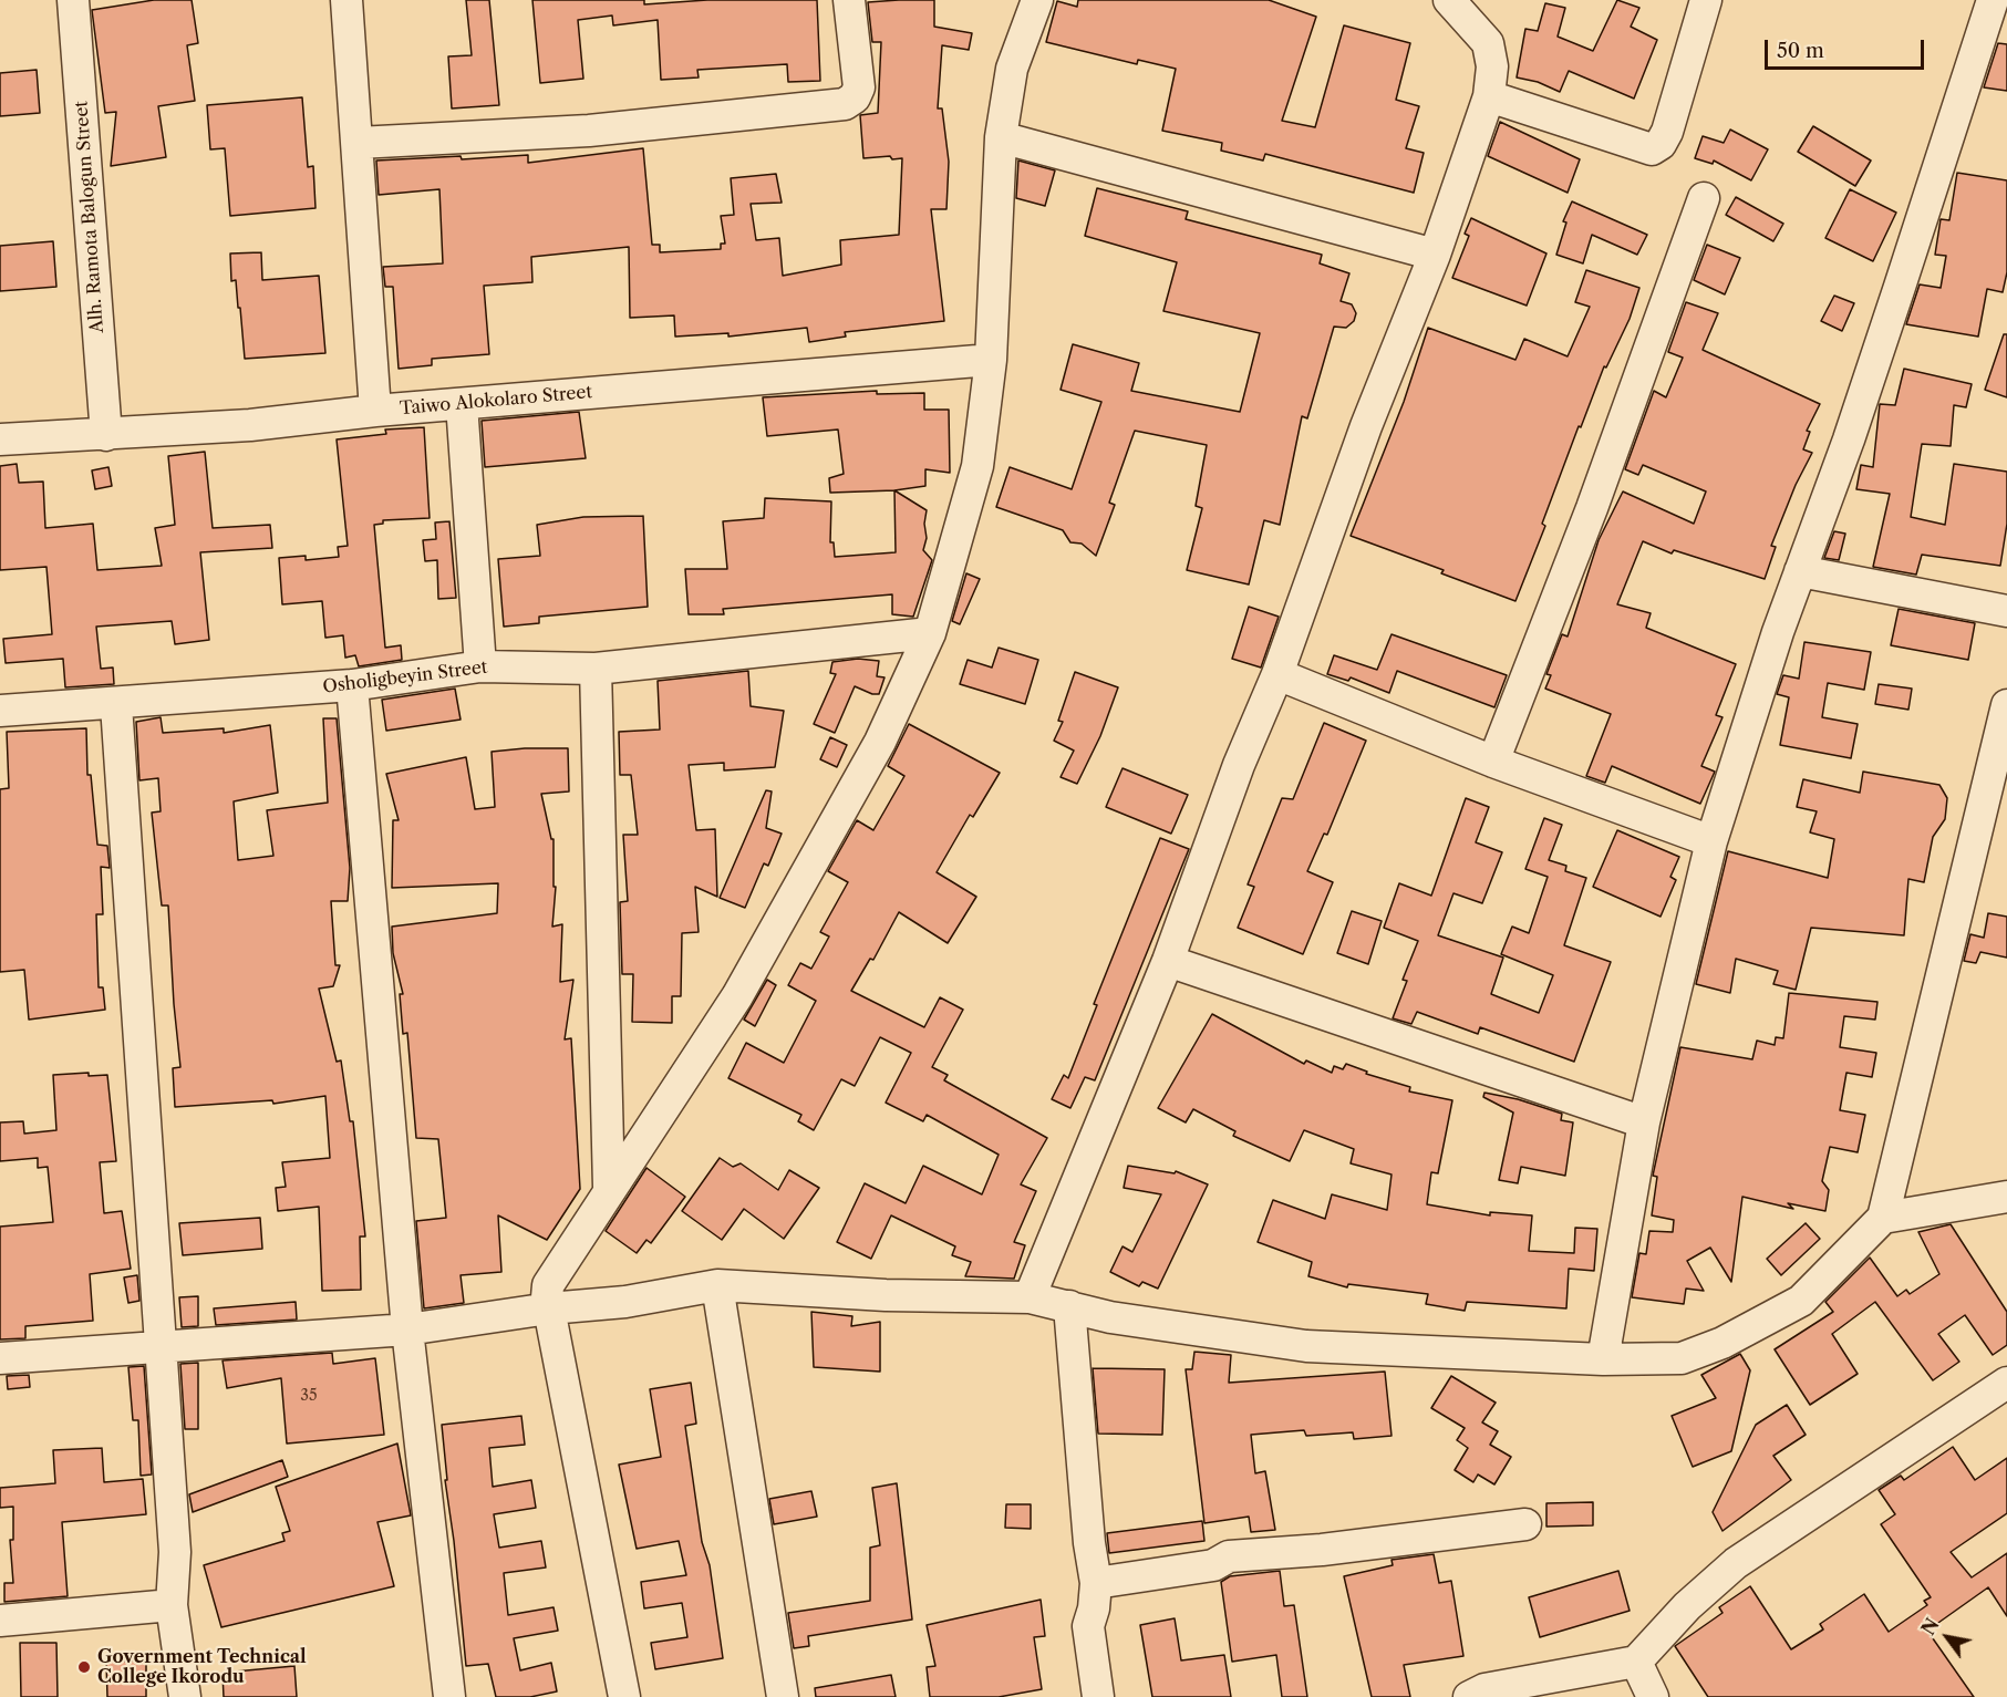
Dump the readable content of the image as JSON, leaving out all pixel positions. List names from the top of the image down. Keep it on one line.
{"streets":{"street":["Alh. Ramota Balogun Street","Taiwo Alokolaro Street","Osholigbeyin Street"]},"crossings":[["Alh. Ramota Balogun Street","Taiwo Alokolaro Street"]],"places":["Government Technical College Ikorodu"],"house_numbers":["35"],"scale_bar":"50 m","north":"top left"}
